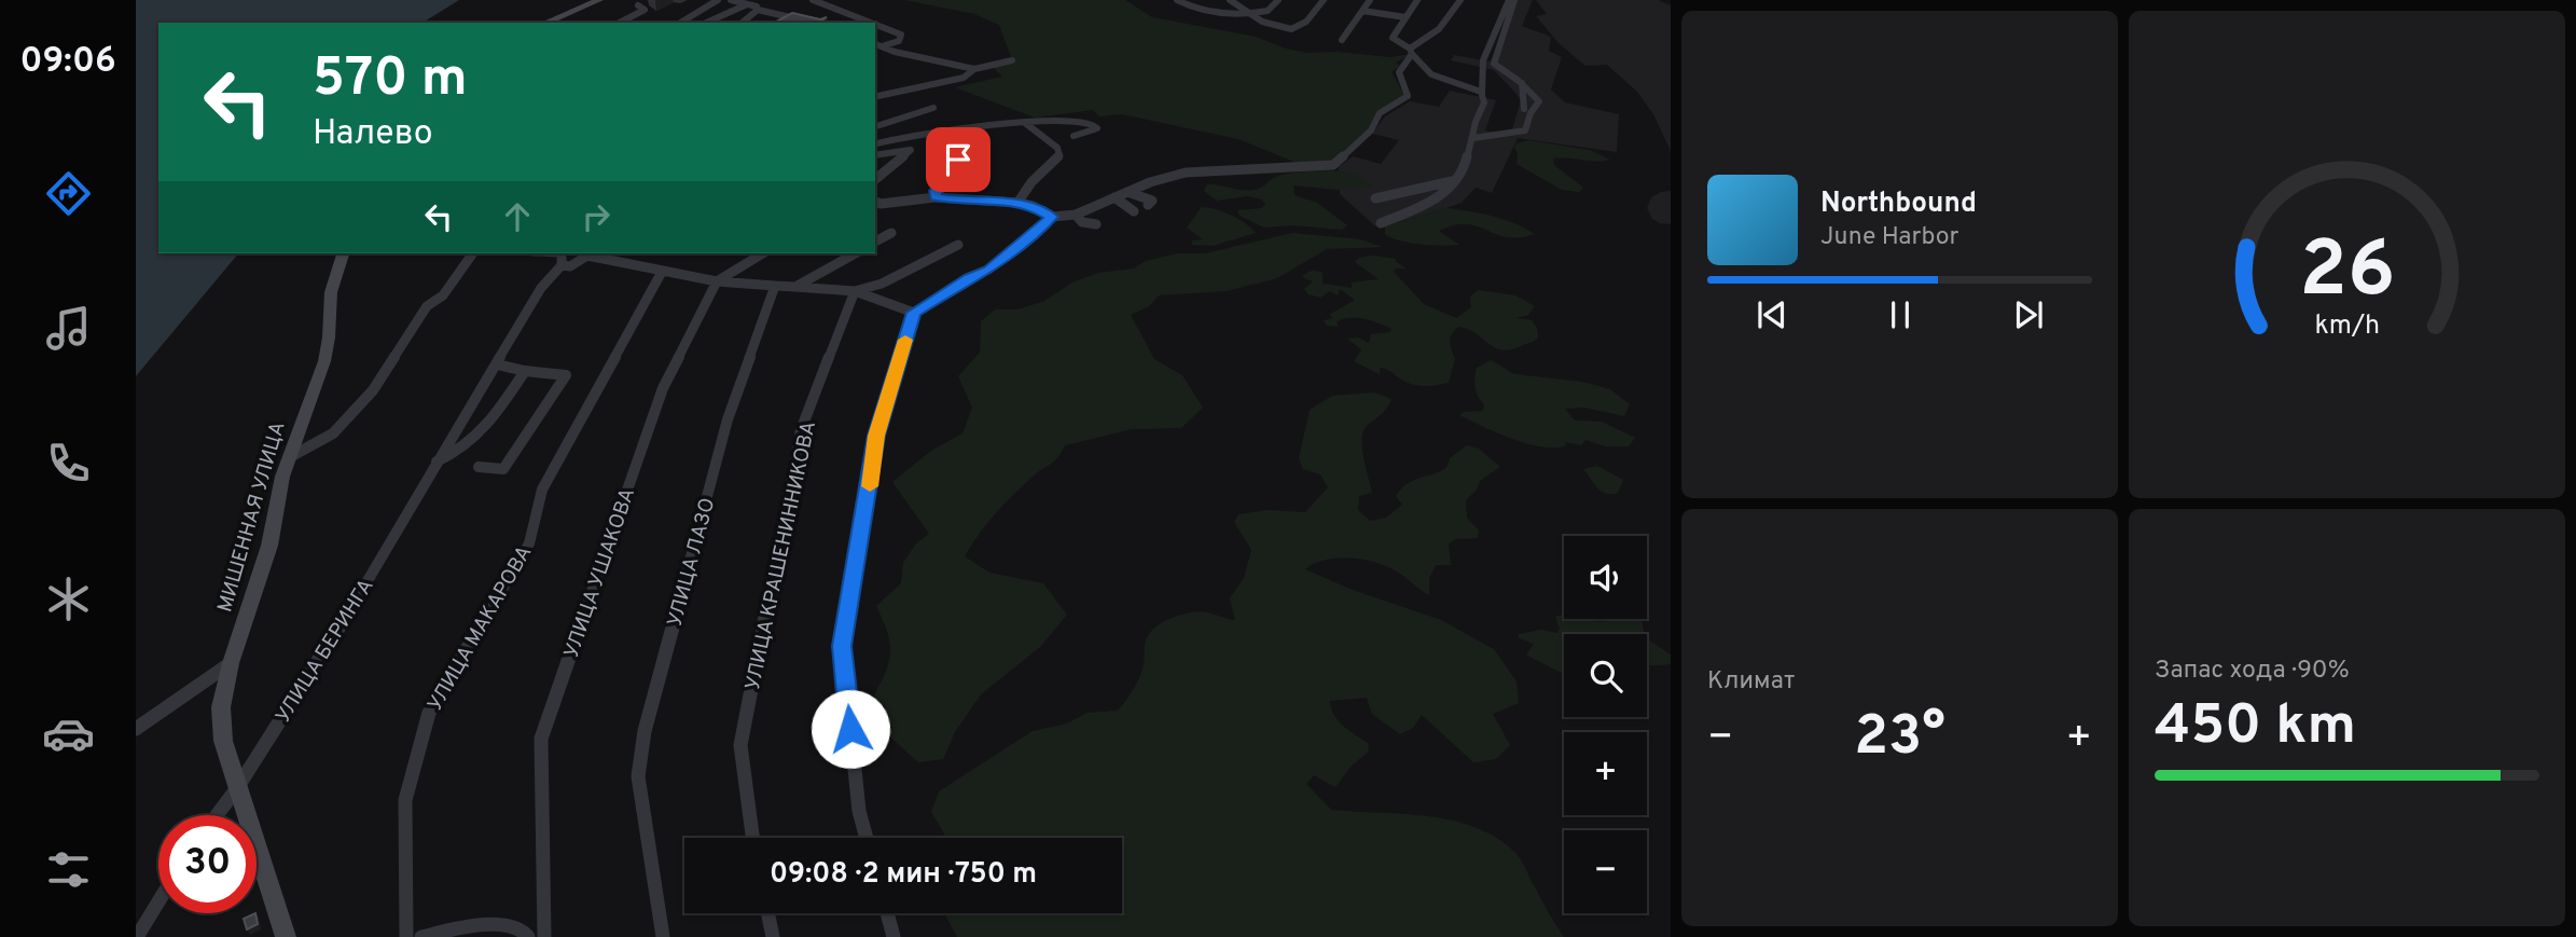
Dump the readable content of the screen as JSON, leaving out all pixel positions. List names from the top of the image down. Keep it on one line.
{"streets":{"main road":["МИШЕННАЯ УЛИЦА"],"street":["УЛИЦА КРАШЕНИННИКОВА","УЛИЦА ЛАЗО","УЛИЦА УШАКОВА","УЛИЦА МАКАРОВА","УЛИЦА БЕРИНГА"]},"crossings":[["МИШЕННАЯ УЛИЦА","УЛИЦА БЕРИНГА"]],"page":{"tabs":"09:06","turn":["570 m","Налево"],"song":["Northbound","June Harbor"],"tile":["Климат",["Запас хода · 90%","450 km"]],"map_buttons":["+","−"],"heat":["−","23°","+"],"limit":"30","trip":"09:08 · 2 мин · 750 m","gauge":["26","km/h"]}}
